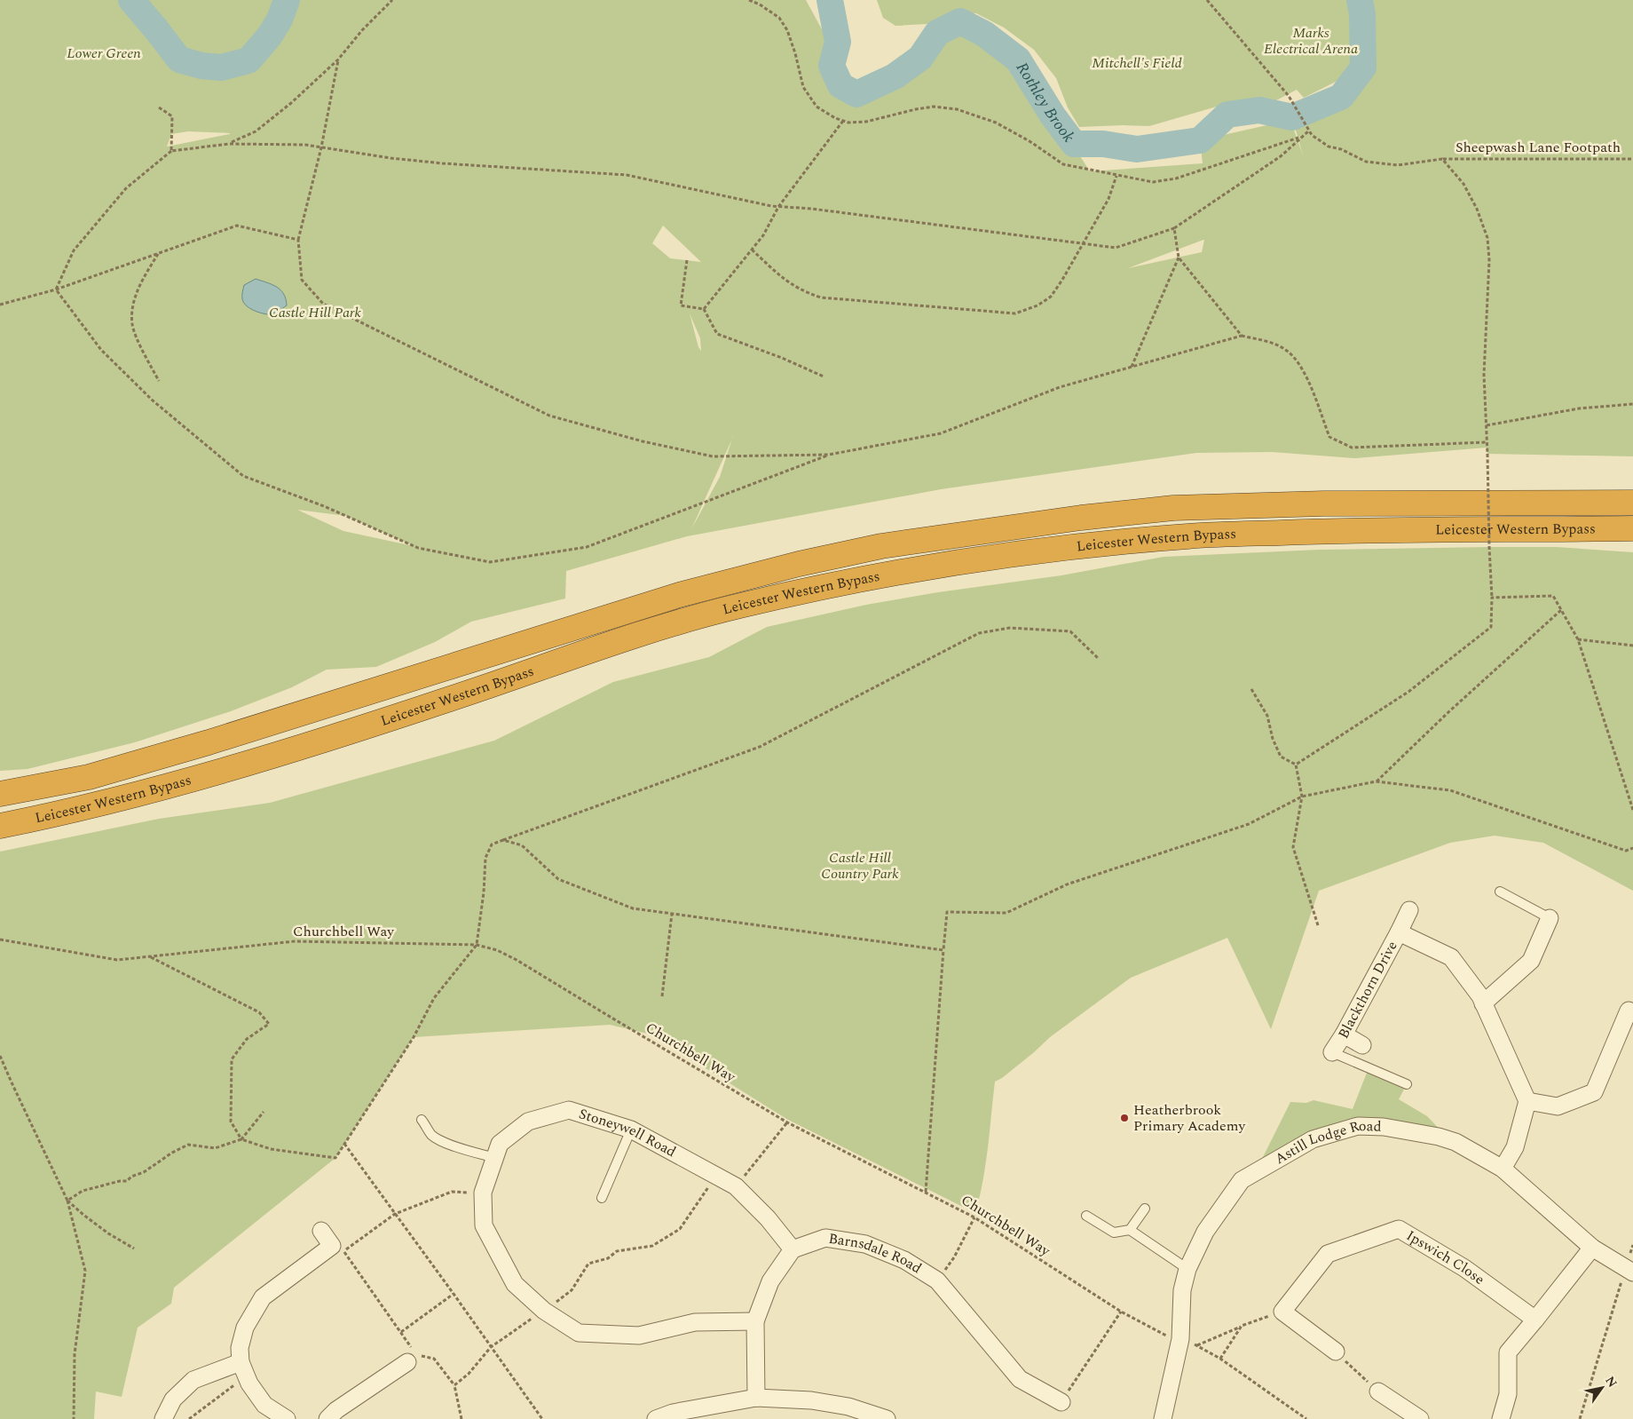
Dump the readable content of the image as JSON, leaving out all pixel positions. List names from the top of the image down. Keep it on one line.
{"streets":{"highway":["Leicester Western Bypass"],"street":["Blackthorn Drive","Stoneywell Road","Astill Lodge Road","Barnsdale Road","Ipswich Close"],"path":["Sheepwash Lane Footpath","Churchbell Way"]},"crossings":[["Churchbell Way","Astill Lodge Road"],["Stoneywell Road","Barnsdale Road"]],"water":["Rothley Brook"],"parks":["Marks Electrical Arena","Lower Green","Mitchell's Field","Castle Hill Park","Castle Hill Country Park"],"places":["Heatherbrook Primary Academy"],"north":"top right"}
